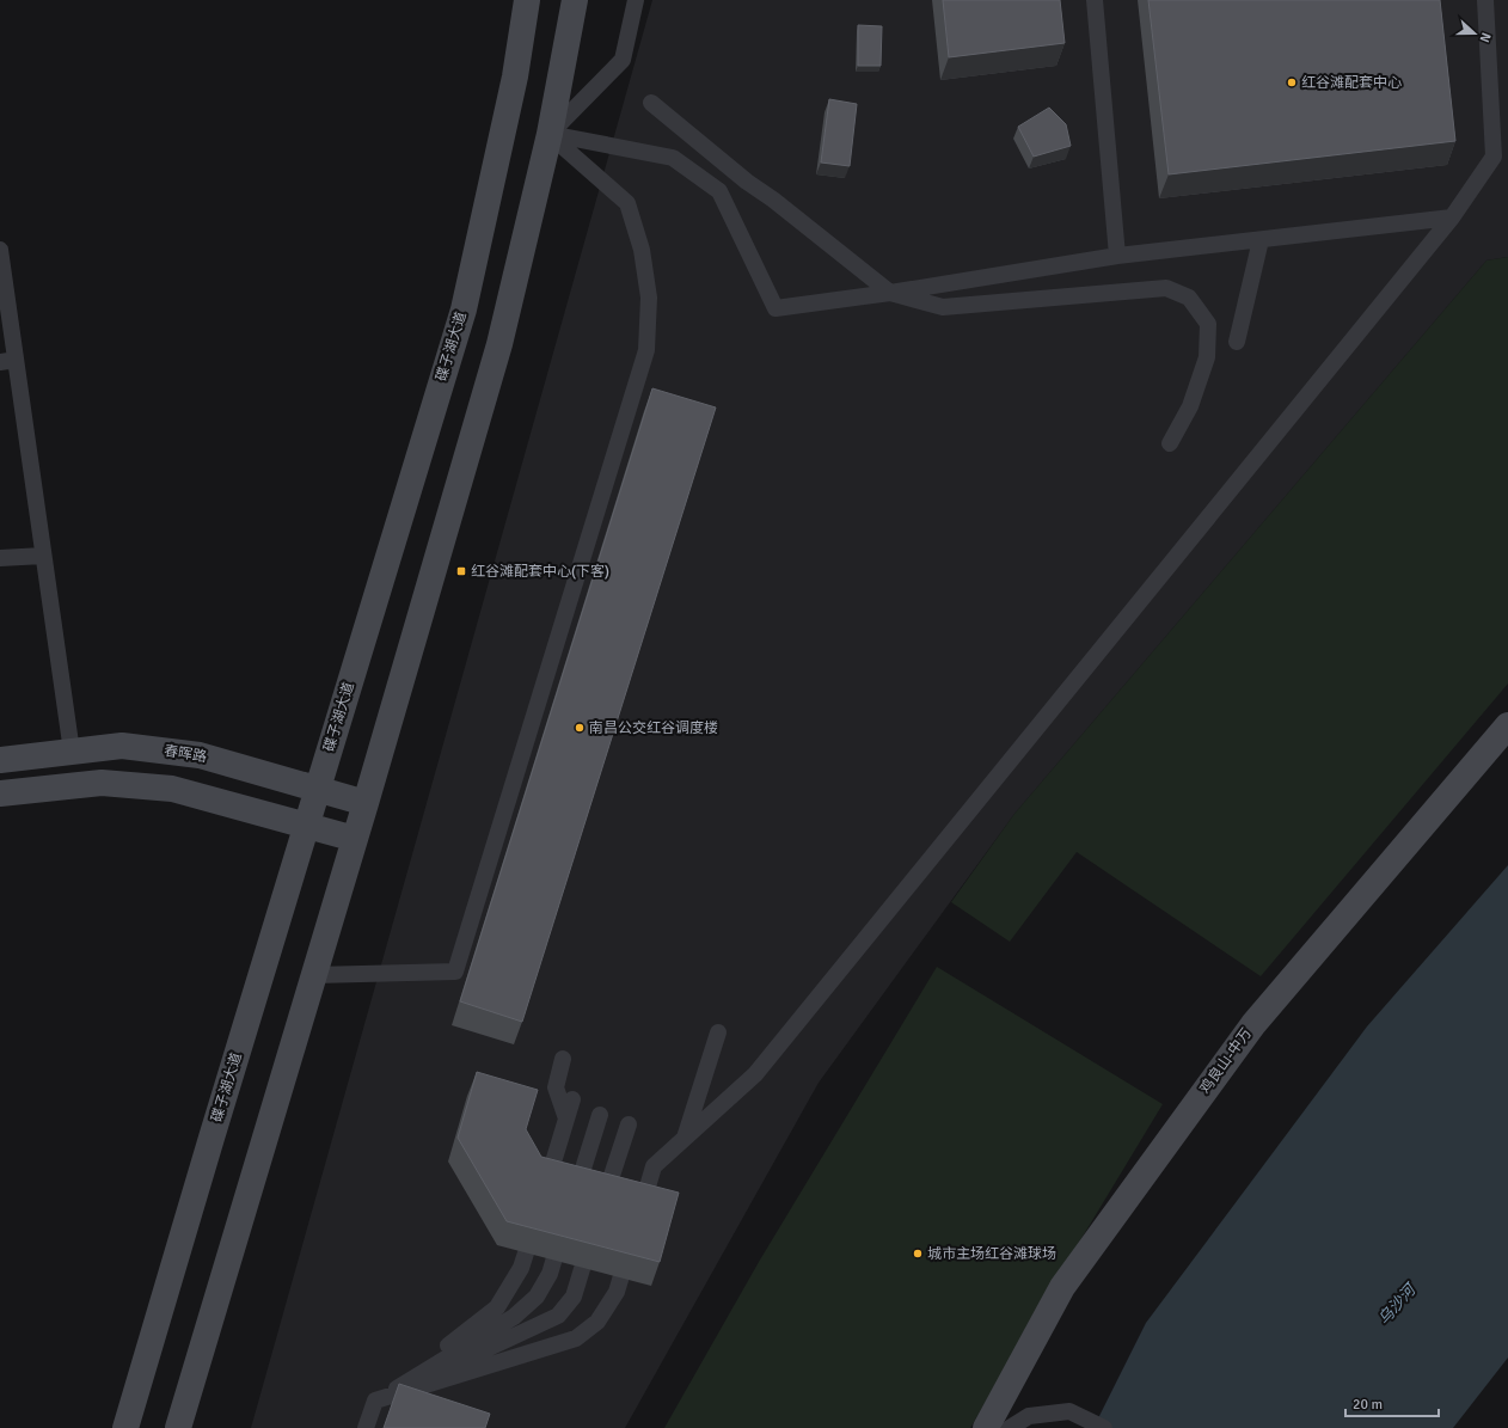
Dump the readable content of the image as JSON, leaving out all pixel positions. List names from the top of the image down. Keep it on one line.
{"streets":{"main road":["碟子湖大道","春晖路","鸡良山-中万"]},"crossings":[["碟子湖大道","春晖路"]],"water":["乌沙河"],"places":{"other":["红谷滩配套中心","南昌公交红谷调度楼","城市主场红谷滩球场"],"transit":["红谷滩配套中心(下客)"]},"scale_bar":"20 m","north":"right"}
